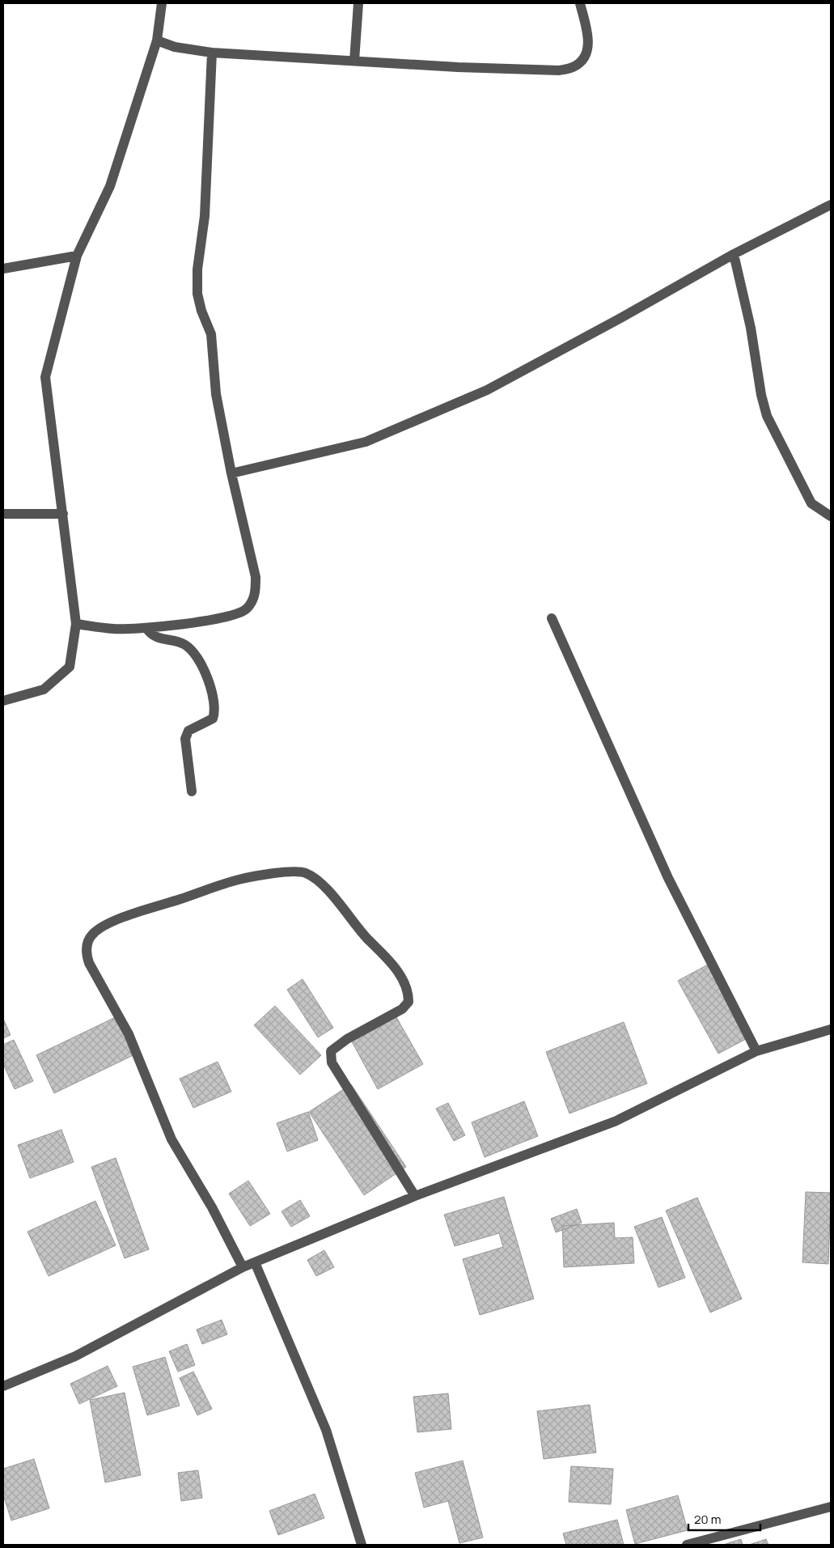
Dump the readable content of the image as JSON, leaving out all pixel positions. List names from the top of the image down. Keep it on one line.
{"scale_bar":"20 m"}
